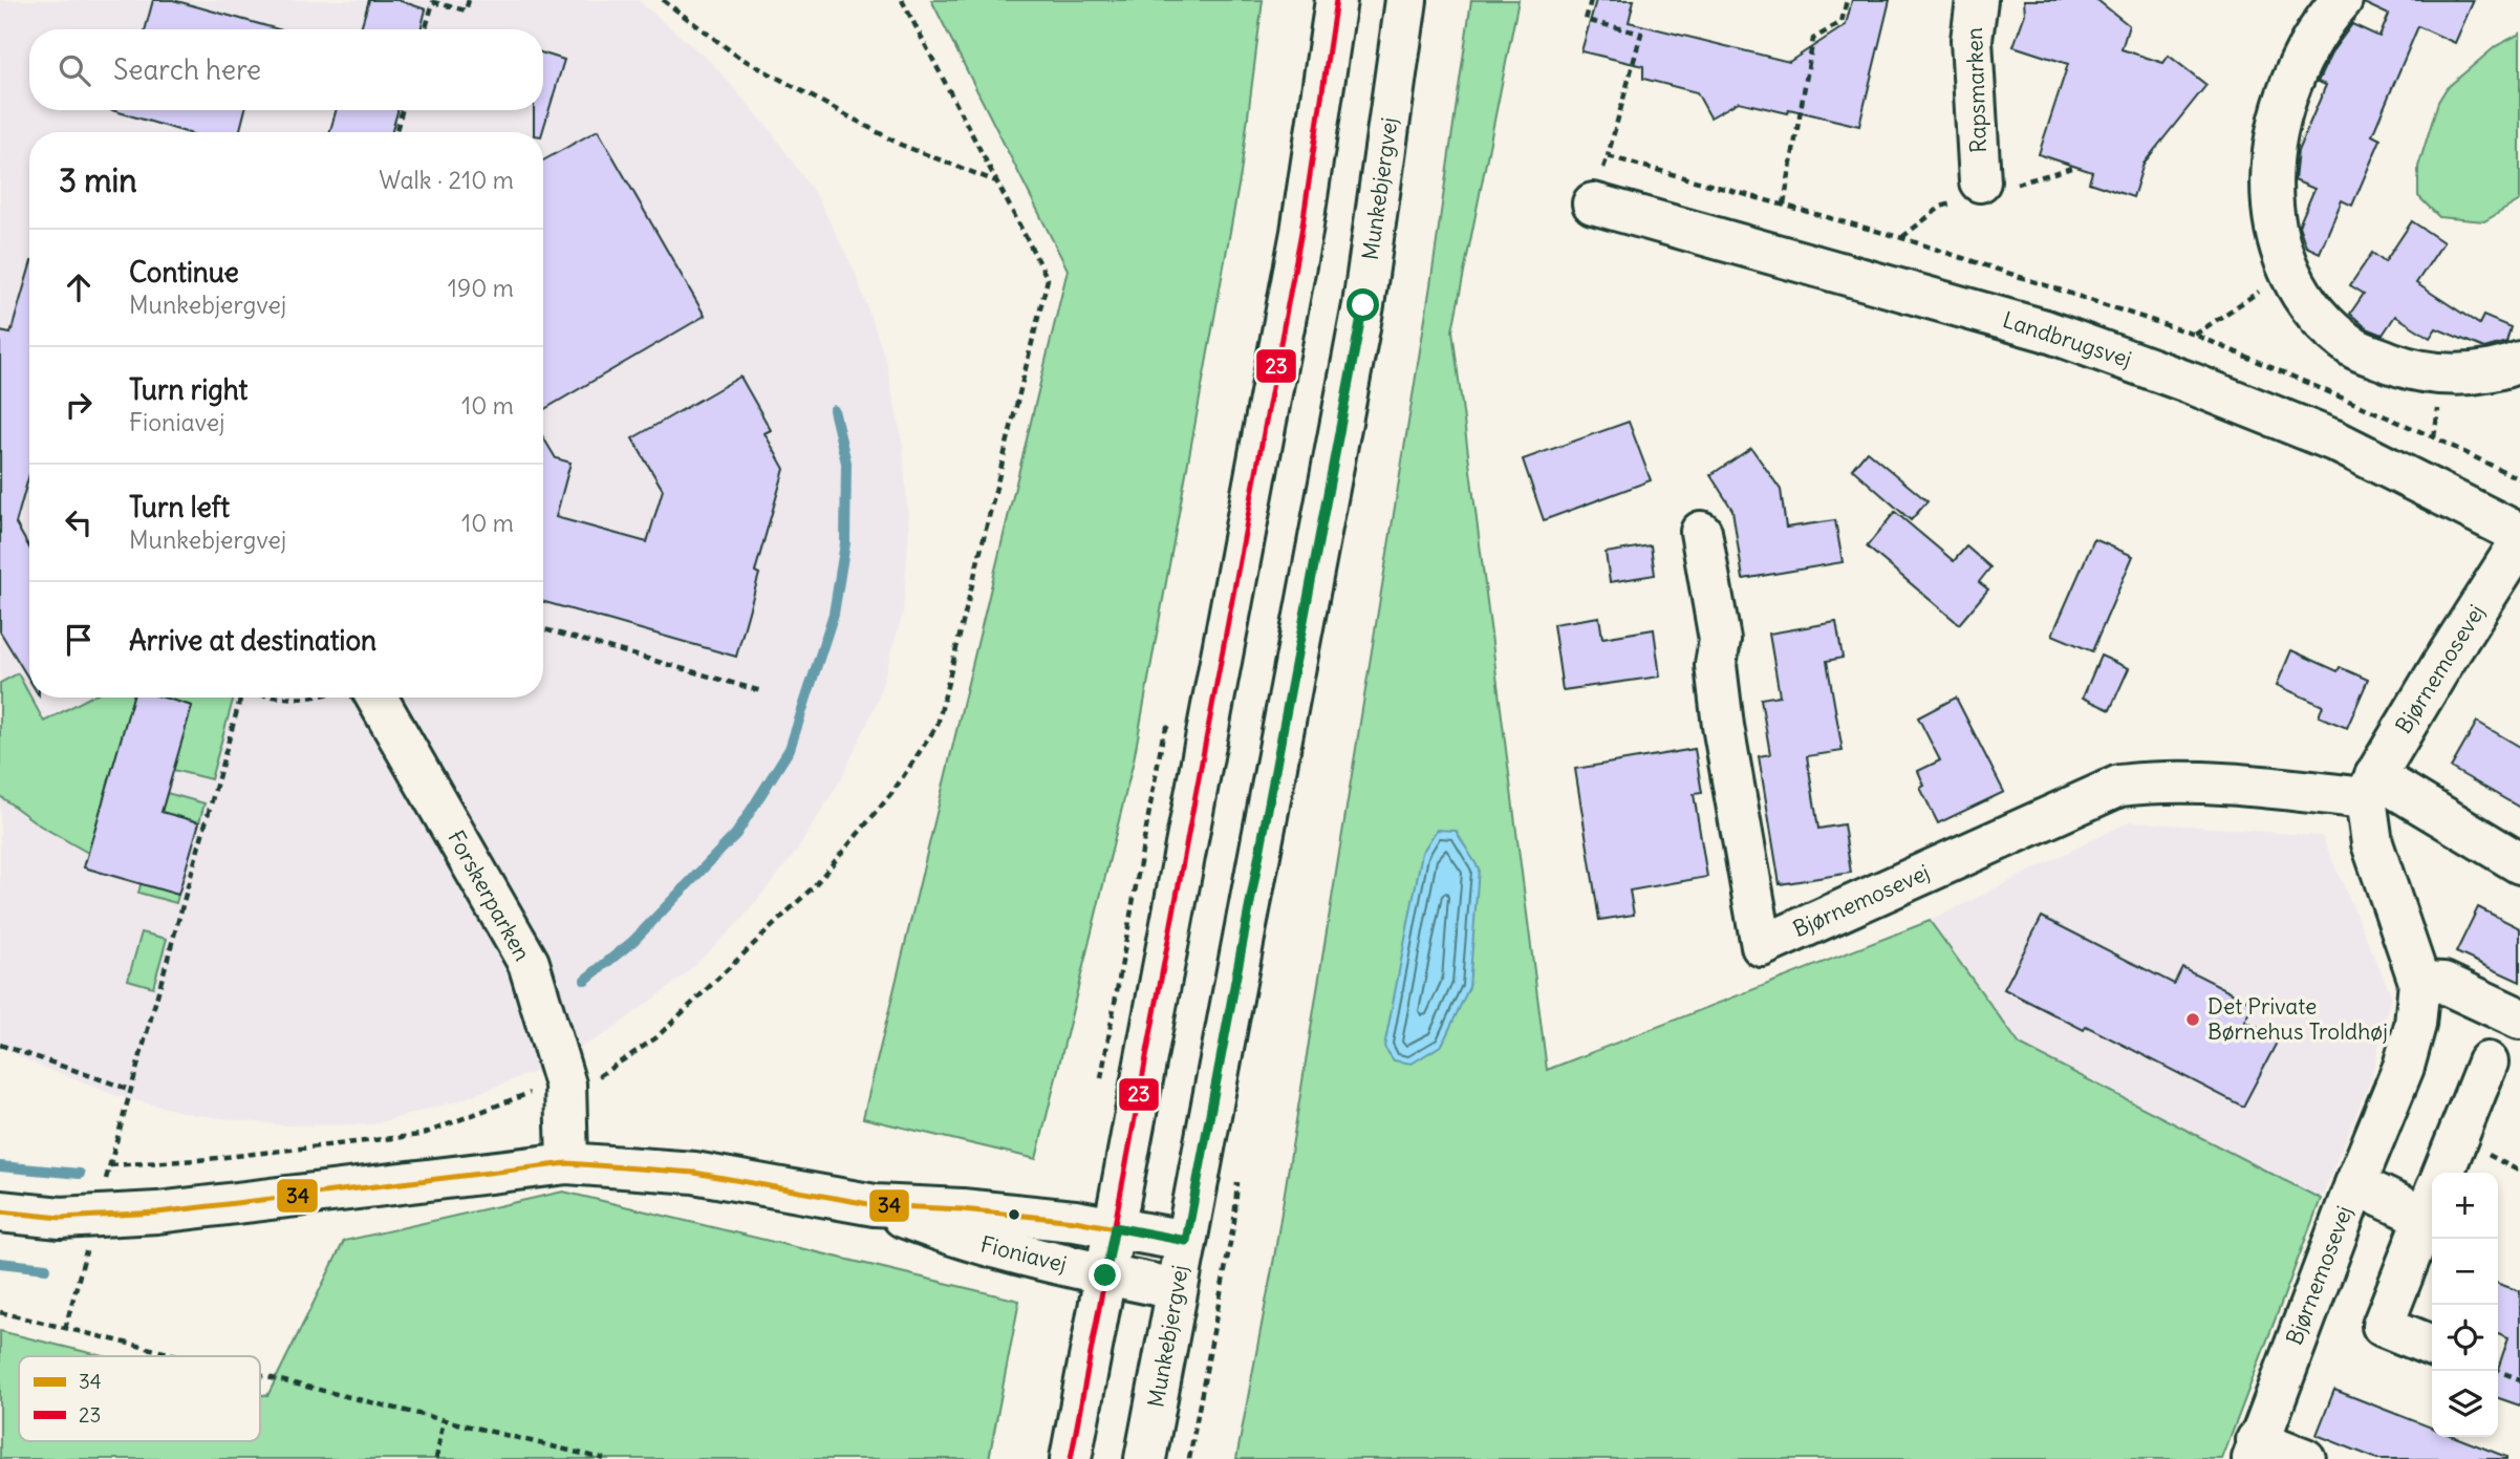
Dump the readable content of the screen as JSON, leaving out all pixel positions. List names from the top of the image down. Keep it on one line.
{"streets":{"street":["Rapsmarken","Munkebjergvej","Landbrugsvej","Bjørnemosevej","Forskerparken","Fioniavej"]},"crossings":[["Munkebjergvej","Fioniavej"],["Forskerparken","Fioniavej"]],"places":["Det Private Børnehus Troldhøj"],"lines":["transit line 23","transit line 34"],"legend":["34","23"],"page":{"search":"Search here","heading":["3 min","Walk · 210 m"],"list":[["Continue","Munkebjergvej","190 m"],["Turn right","Fioniavej","10 m"],["Turn left","Munkebjergvej","10 m"],"Arrive at destination"],"map_buttons":["+","−"]}}
